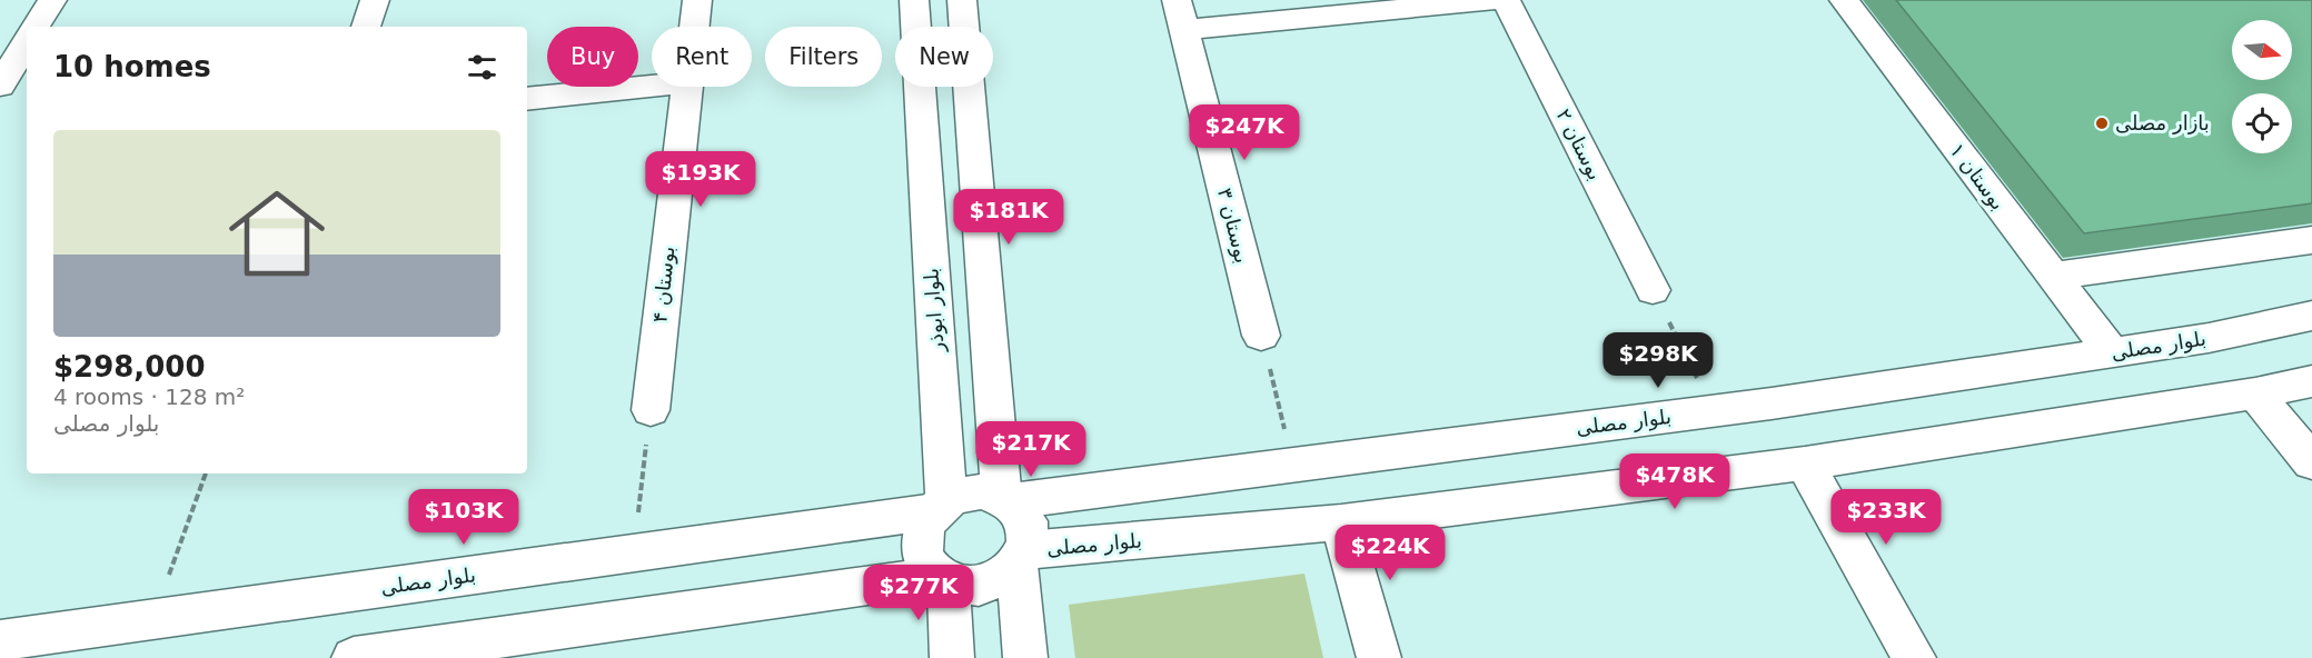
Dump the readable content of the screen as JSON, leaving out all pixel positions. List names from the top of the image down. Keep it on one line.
{"streets":{"street":["بوستان ۲","بوستان ۱","بوستان ۳","بوستان ۴","بلوار ابوذر","بلوار مصلی"]},"crossings":[["بوستان ۱","بلوار مصلی"],["بلوار ابوذر","بلوار مصلی"]],"places":["بازار مصلی"],"north":"right","page":{"chip":["Buy","Rent","Filters","New"],"heading":"10 homes","price":["$247K","$193K","$181K","$298K","$217K","$478K","$103K","$233K","$224K","$277K"],"list":[{"name":"$298,000","note":"4 rooms · 128 m² · بلوار مصلی"}]}}
